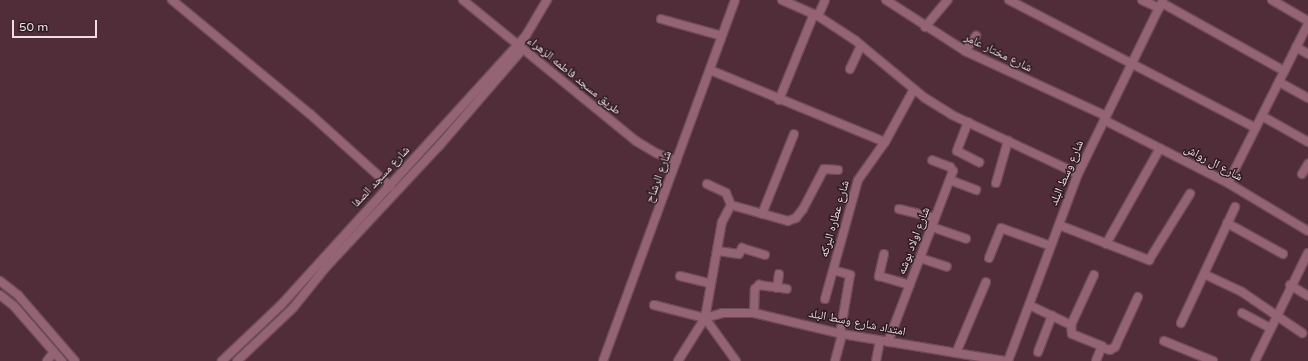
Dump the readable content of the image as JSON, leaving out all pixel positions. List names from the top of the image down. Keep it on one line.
{"streets":{"street":["شارع مختار عامر","طريق مسجد فاطمه الزهراء","شارع ال رواش","شارع وسط البلد","شارع مسجد الصفا","شارع الرشاح","شارع عطاره البركه","شارع اولاد بوشه","امتداد شارع وسط البلد"]},"crossings":[["شارع مختار عامر","شارع ال رواش"],["شارع مختار عامر","شارع وسط البلد"],["طريق مسجد فاطمه الزهراء","شارع مسجد الصفا"],["طريق مسجد فاطمه الزهراء","شارع الرشاح"],["شارع ال رواش","شارع وسط البلد"],["شارع وسط البلد","امتداد شارع وسط البلد"],["شارع اولاد بوشه","امتداد شارع وسط البلد"]],"scale_bar":"50 m"}
